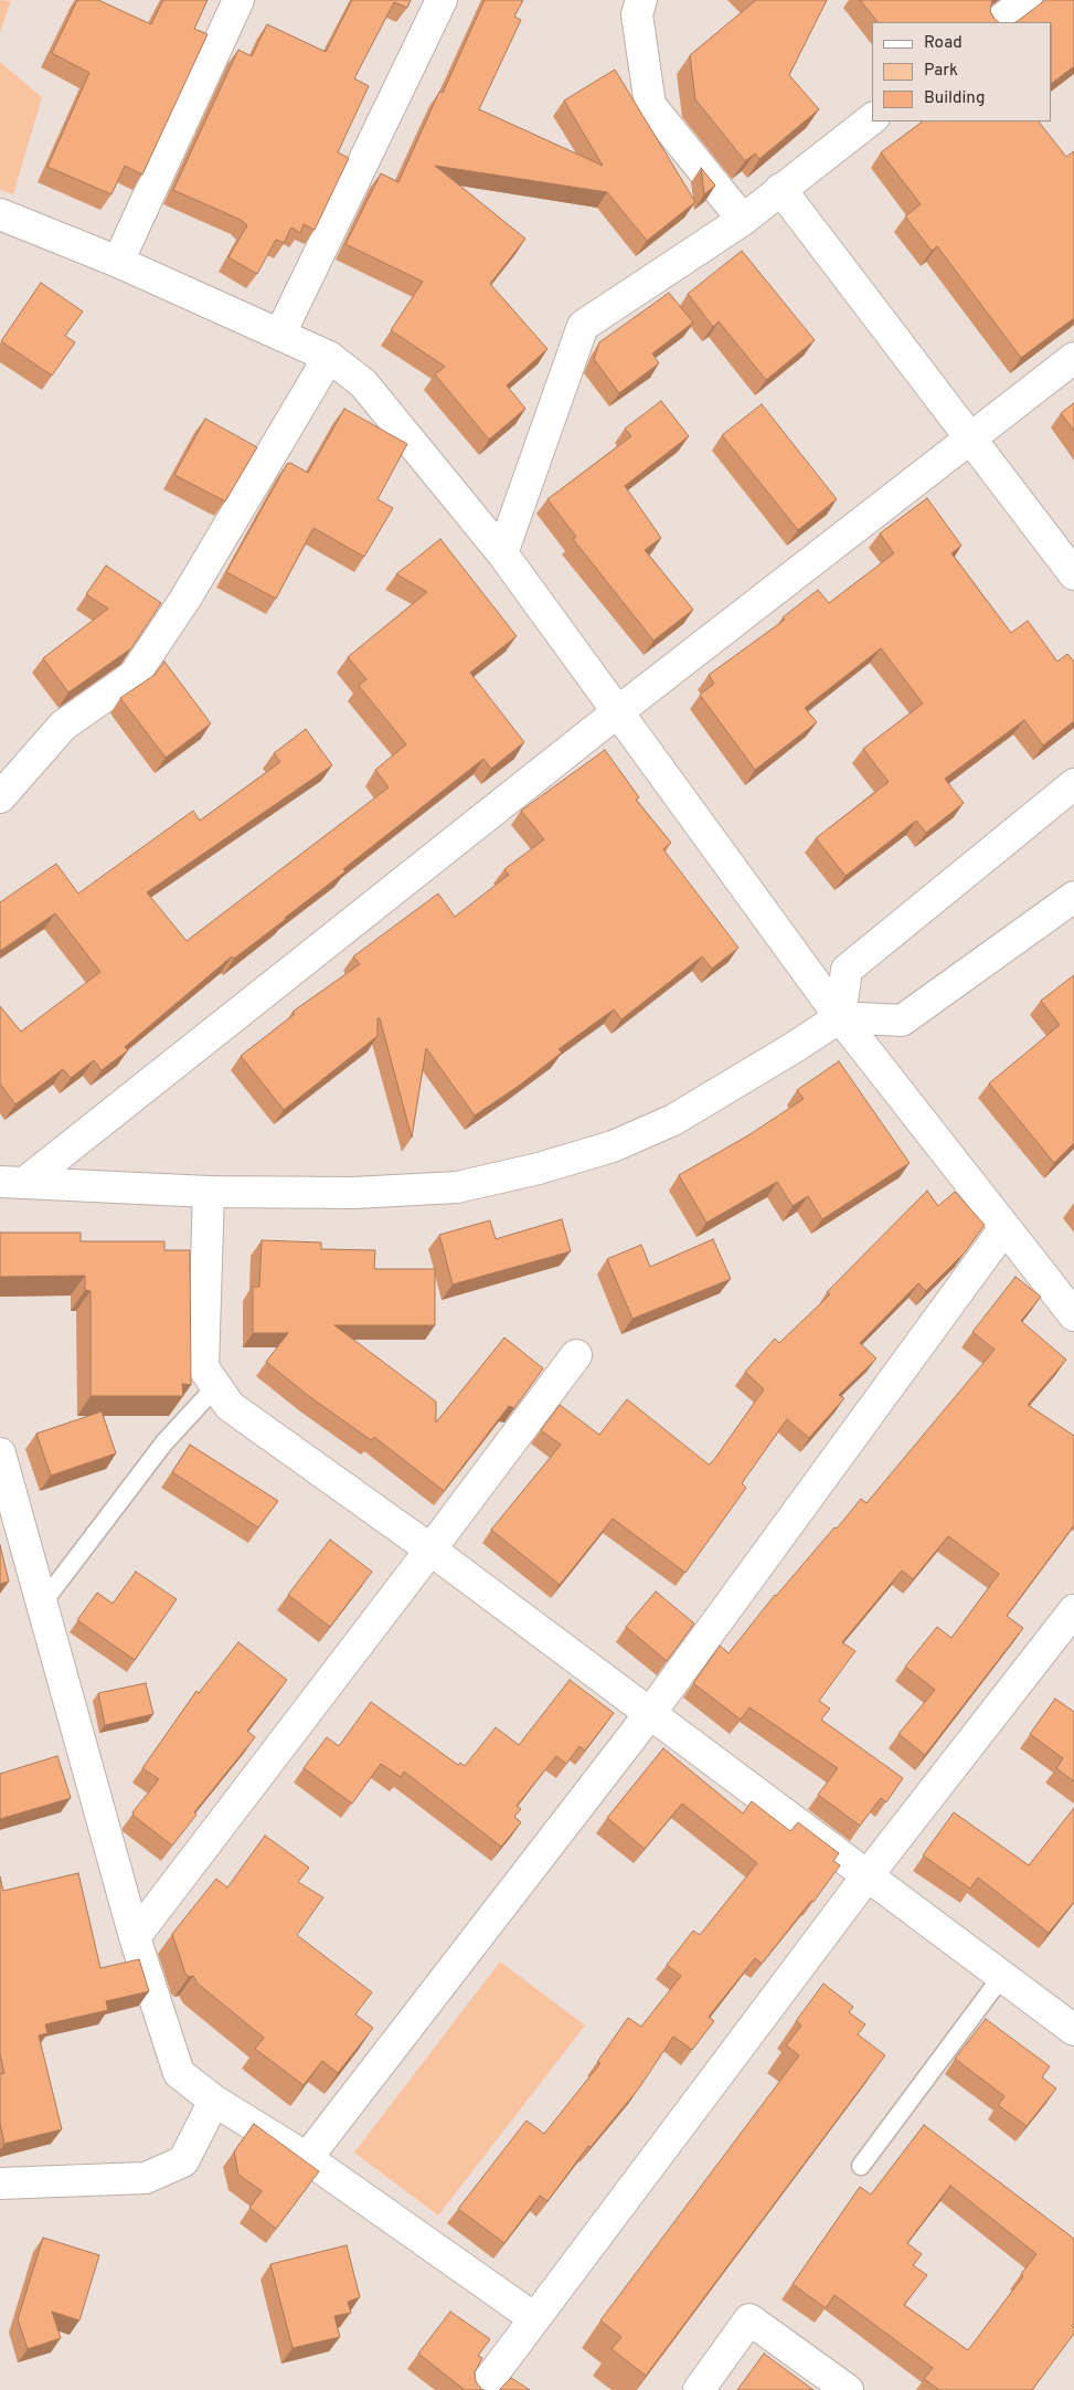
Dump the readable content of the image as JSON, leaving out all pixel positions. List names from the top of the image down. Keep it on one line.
{"legend":["Road","Park","Building"]}
